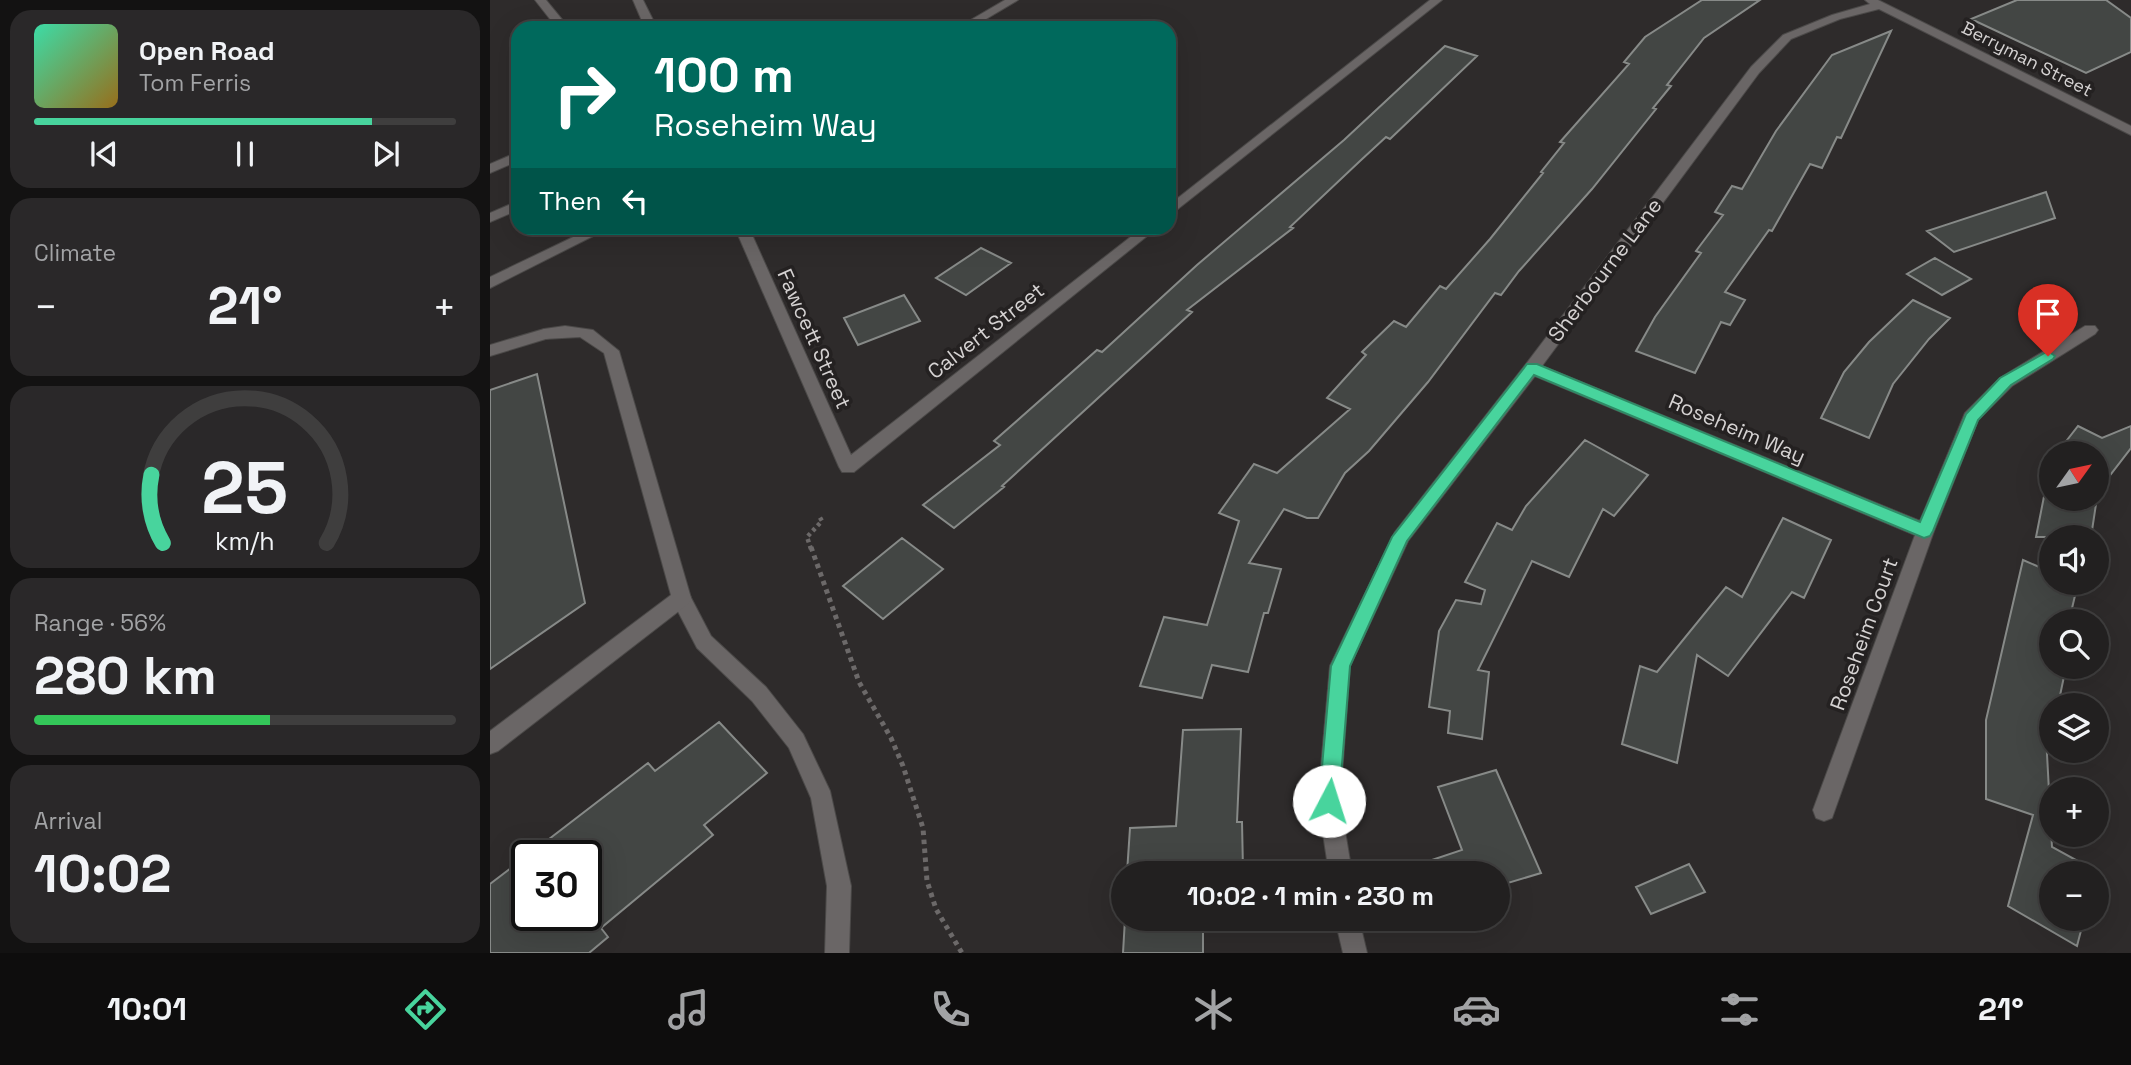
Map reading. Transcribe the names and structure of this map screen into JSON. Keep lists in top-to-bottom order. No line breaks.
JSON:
{"streets":{"street":["Berryman Street","Sherbourne Lane","Calvert Street","Fawcett Street","Roseheim Way","Roseheim Court"]},"crossings":[["Berryman Street","Sherbourne Lane"],["Sherbourne Lane","Roseheim Way"],["Calvert Street","Fawcett Street"],["Roseheim Way","Roseheim Court"]],"north":"top right","page":{"turn":["100 m","Roseheim Way"],"song":["Open Road","Tom Ferris"],"then":"Then","tile":["Climate",["Range · 56%","280 km"],["Arrival","10:02"]],"heat":["−","21°","+"],"map_buttons":["+","−"],"limit":"30","trip":"10:02 · 1 min · 230 m","tabs":["10:01","21°"],"gauge":["25","km/h"]}}
